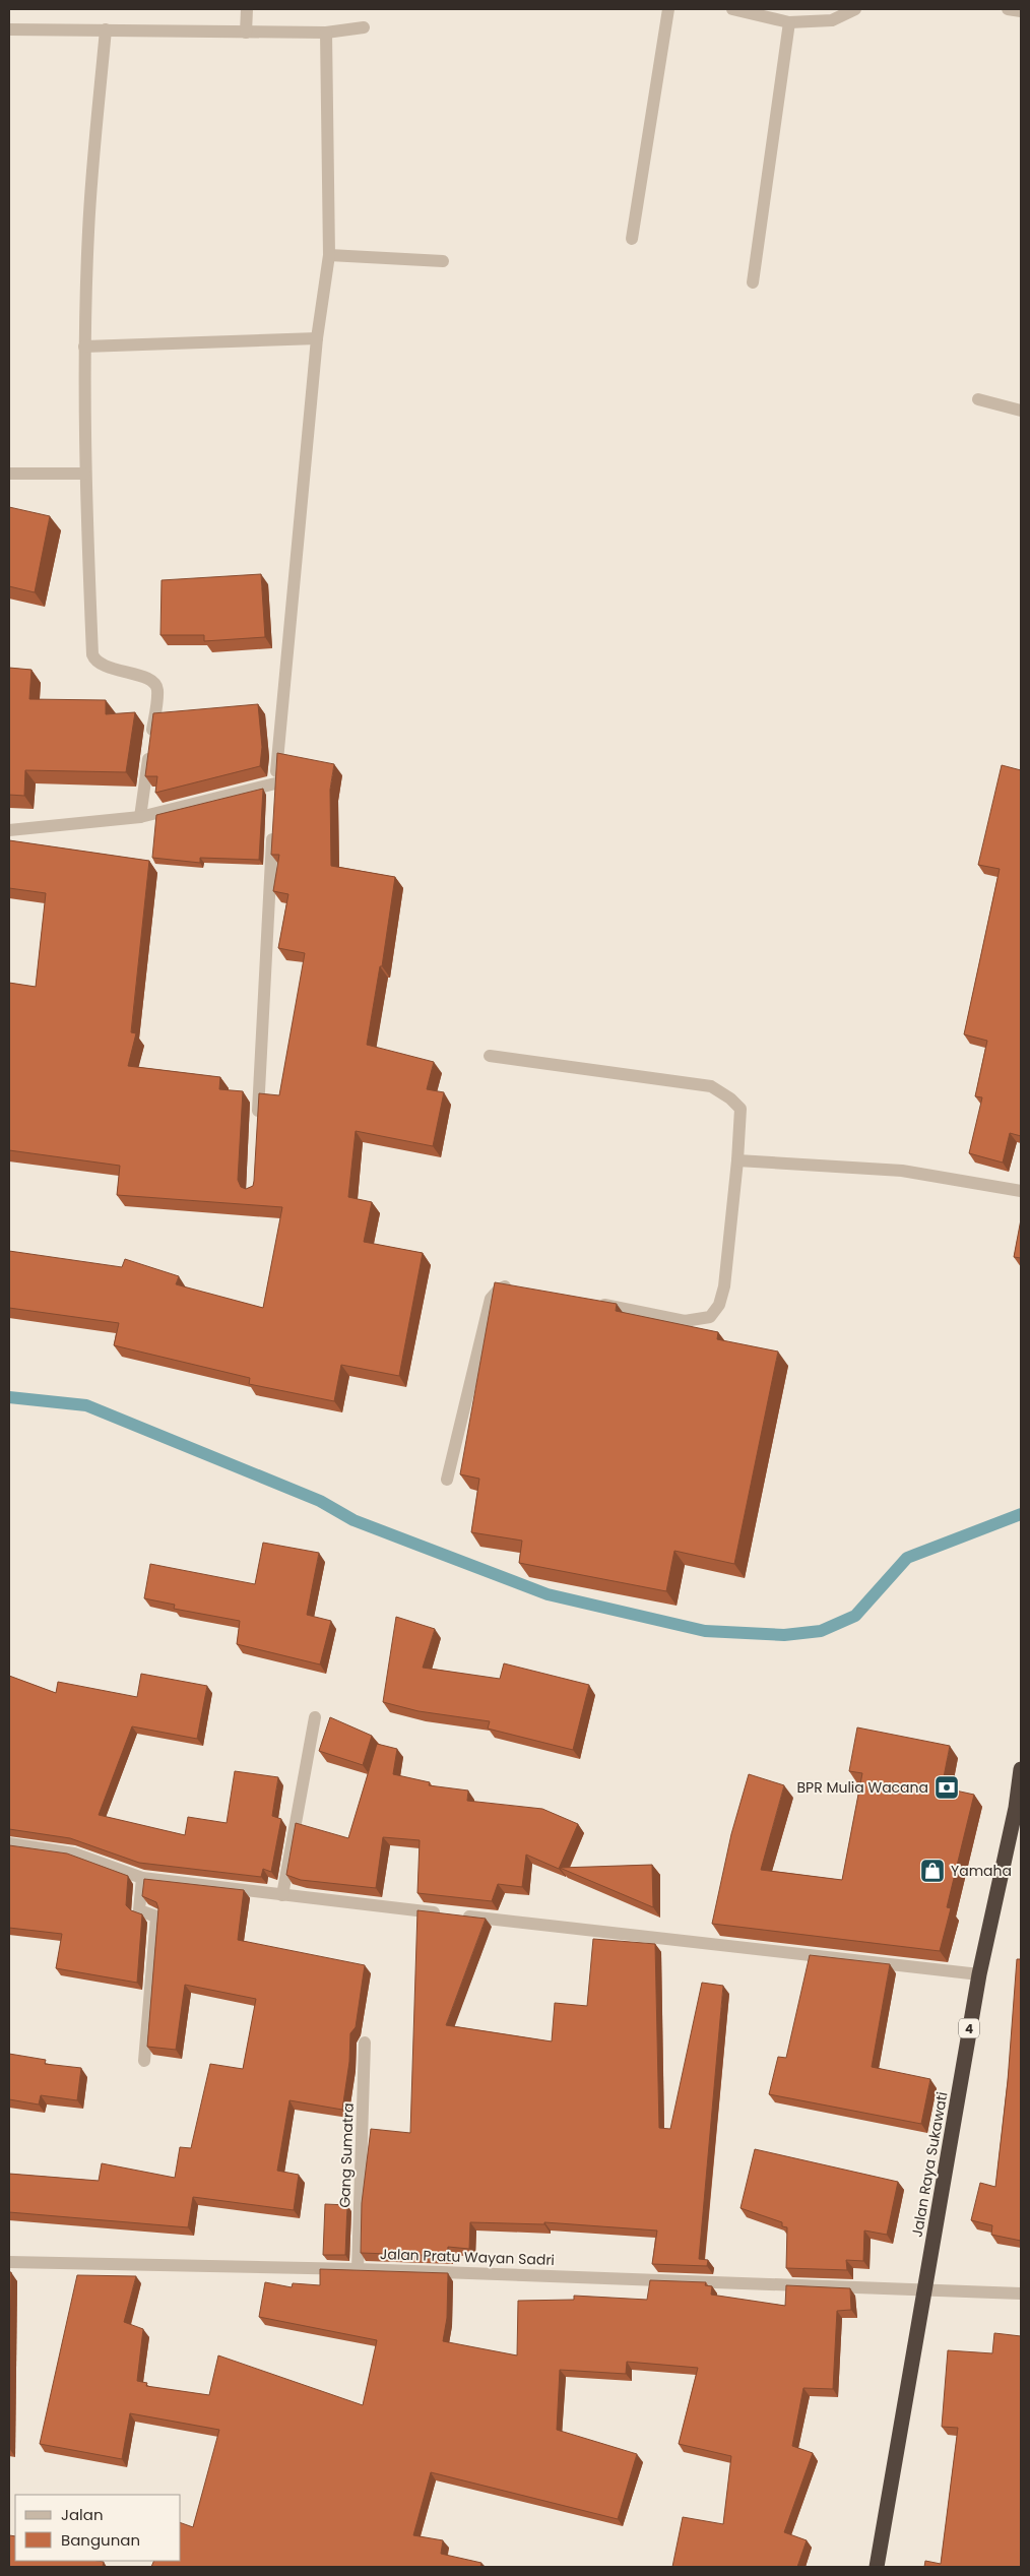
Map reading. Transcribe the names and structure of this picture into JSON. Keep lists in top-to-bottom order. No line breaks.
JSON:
{"streets":{"highway":["4","Jalan Raya Sukawati"],"street":["Gang Sumatra","Jalan Pratu Wayan Sadri"]},"crossings":[["Gang Sumatra","Jalan Pratu Wayan Sadri"],["Jalan Raya Sukawati","Jalan Pratu Wayan Sadri"]],"places":{"bank":["BPR Mulia Wacana"],"shop":["Yamaha"]},"legend":["Jalan","Bangunan"]}
